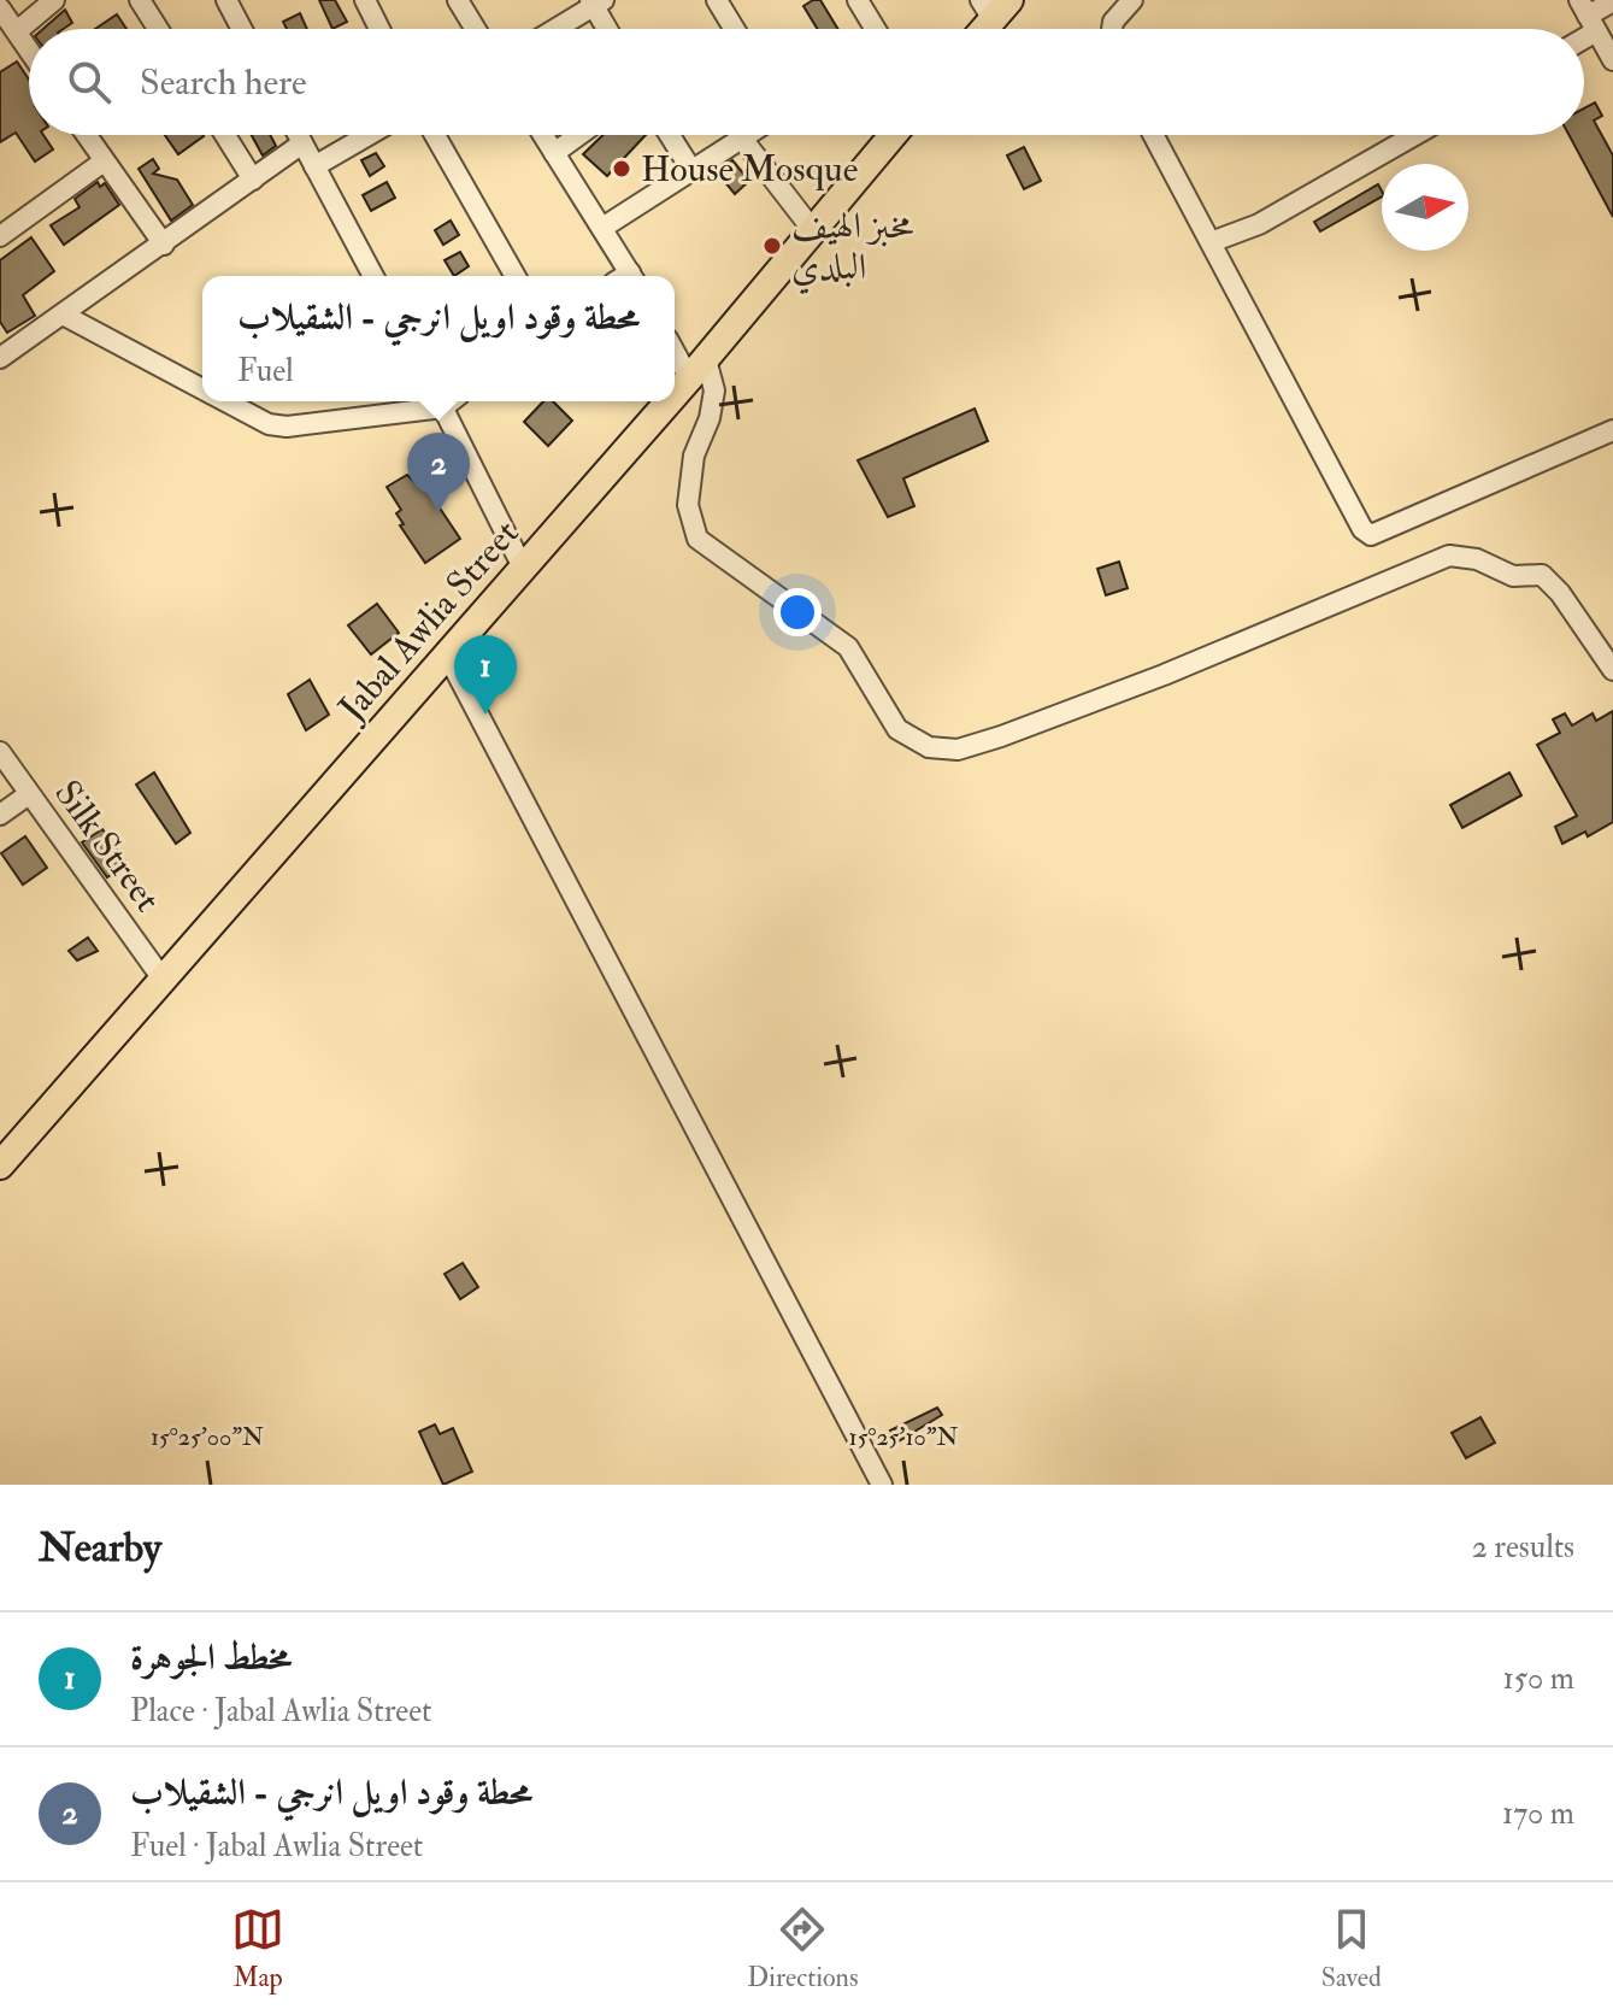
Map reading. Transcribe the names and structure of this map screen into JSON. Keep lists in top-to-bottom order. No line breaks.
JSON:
{"streets":{"highway":["Jabal Awlia Street"],"street":["Silk Street"]},"crossings":[["Jabal Awlia Street","Silk Street"]],"places":["House Mosque","مخبز الهيف البلدي"],"north":"right","page":{"search":"Search here","popup":["محطة وقود اويل انرجي - الشقيلاب","Fuel"],"pins":["2","1"],"heading":["Nearby","2 results"],"list":[{"mark":"1","name":"مخطط الجوهرة","note":"Place · Jabal Awlia Street","value":"150 m"},{"mark":"2","name":"محطة وقود اويل انرجي - الشقيلاب","note":"Fuel · Jabal Awlia Street","value":"170 m"}],"nav":["Map","Directions","Saved"]},"coordinates":["15°25'00\"N","15°25'10\"N"]}
